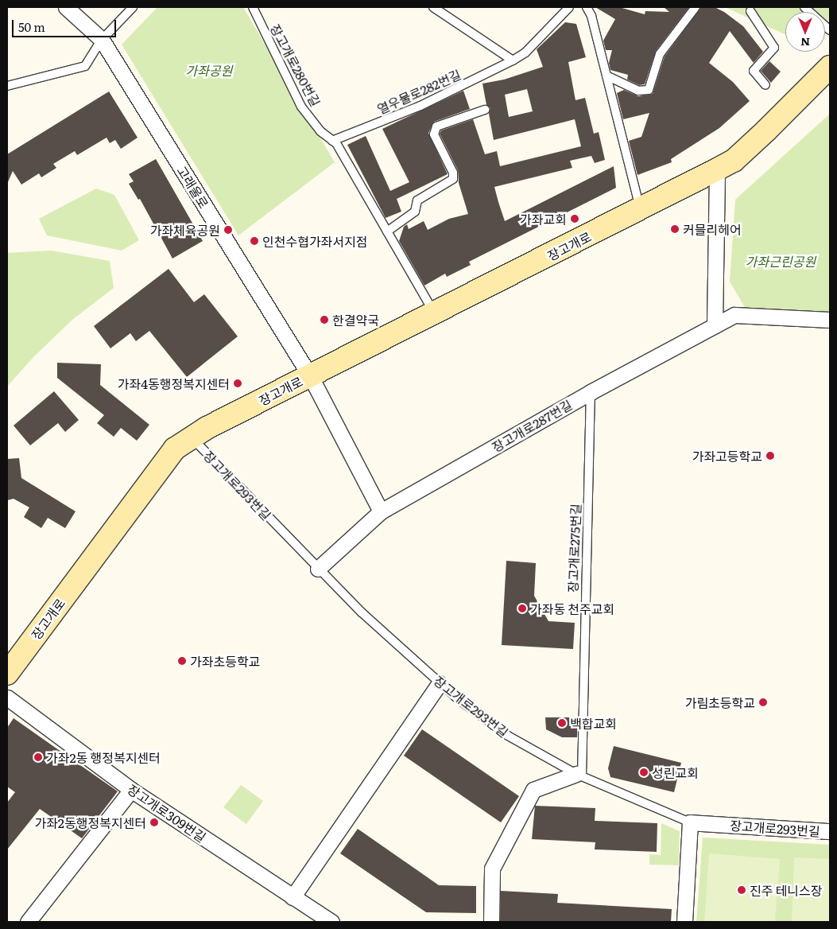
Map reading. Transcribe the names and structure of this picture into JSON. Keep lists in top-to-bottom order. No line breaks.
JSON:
{"streets":{"main road":["장고개로"],"street":["고래울로","장고개로287번길","장고개로293번길","장고개로309번길"],"lane":["장고개로280번길","열우물로282번길","장고개로275번길"]},"crossings":[["장고개로280번길","열우물로282번길"],["장고개로280번길","장고개로"],["고래울로","장고개로"],["장고개로","장고개로293번길"],["장고개로287번길","장고개로293번길"],["장고개로287번길","장고개로275번길"],["장고개로293번길","장고개로275번길"]],"parks":["가좌공원","가좌근린공원"],"places":["가좌교회","커믈리헤어","가좌체육공원","인천수협가좌서지점","한결약국","가좌4동행정복지센터","가좌고등학교","가좌동 천주교회","가좌초등학교","가림초등학교","백합교회","가좌2동 행정복지센터","성린교회","가좌2동행정복지센터","진주 테니스장"],"scale_bar":"50 m","north":"bottom"}
